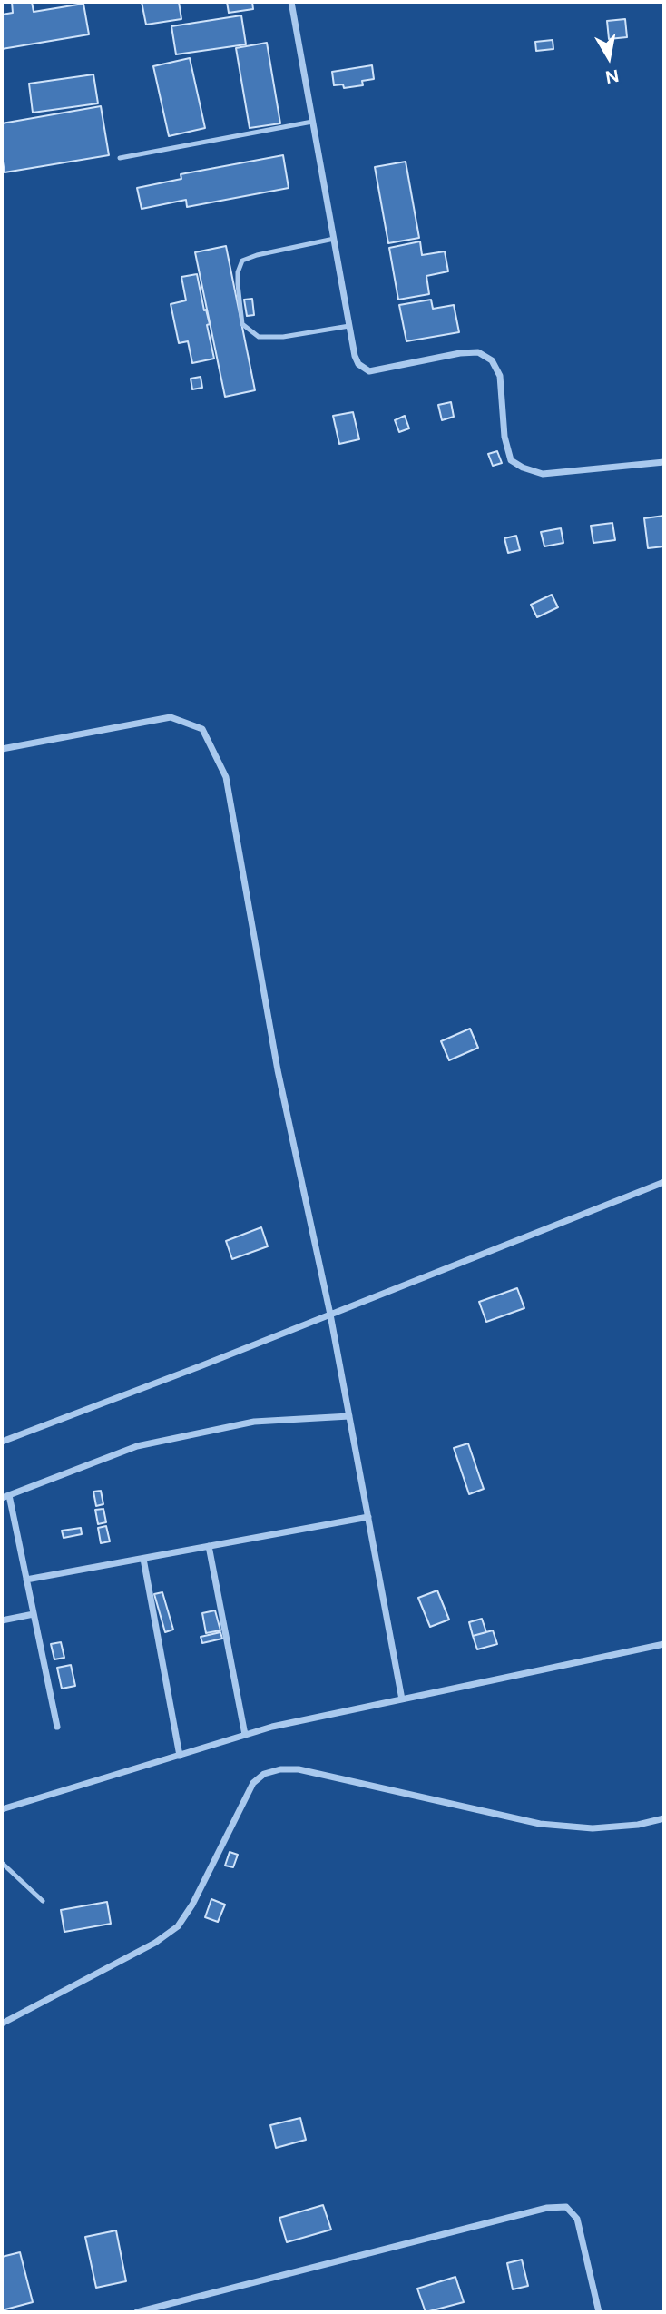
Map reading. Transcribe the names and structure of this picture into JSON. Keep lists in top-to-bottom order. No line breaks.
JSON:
{"north":"bottom"}
